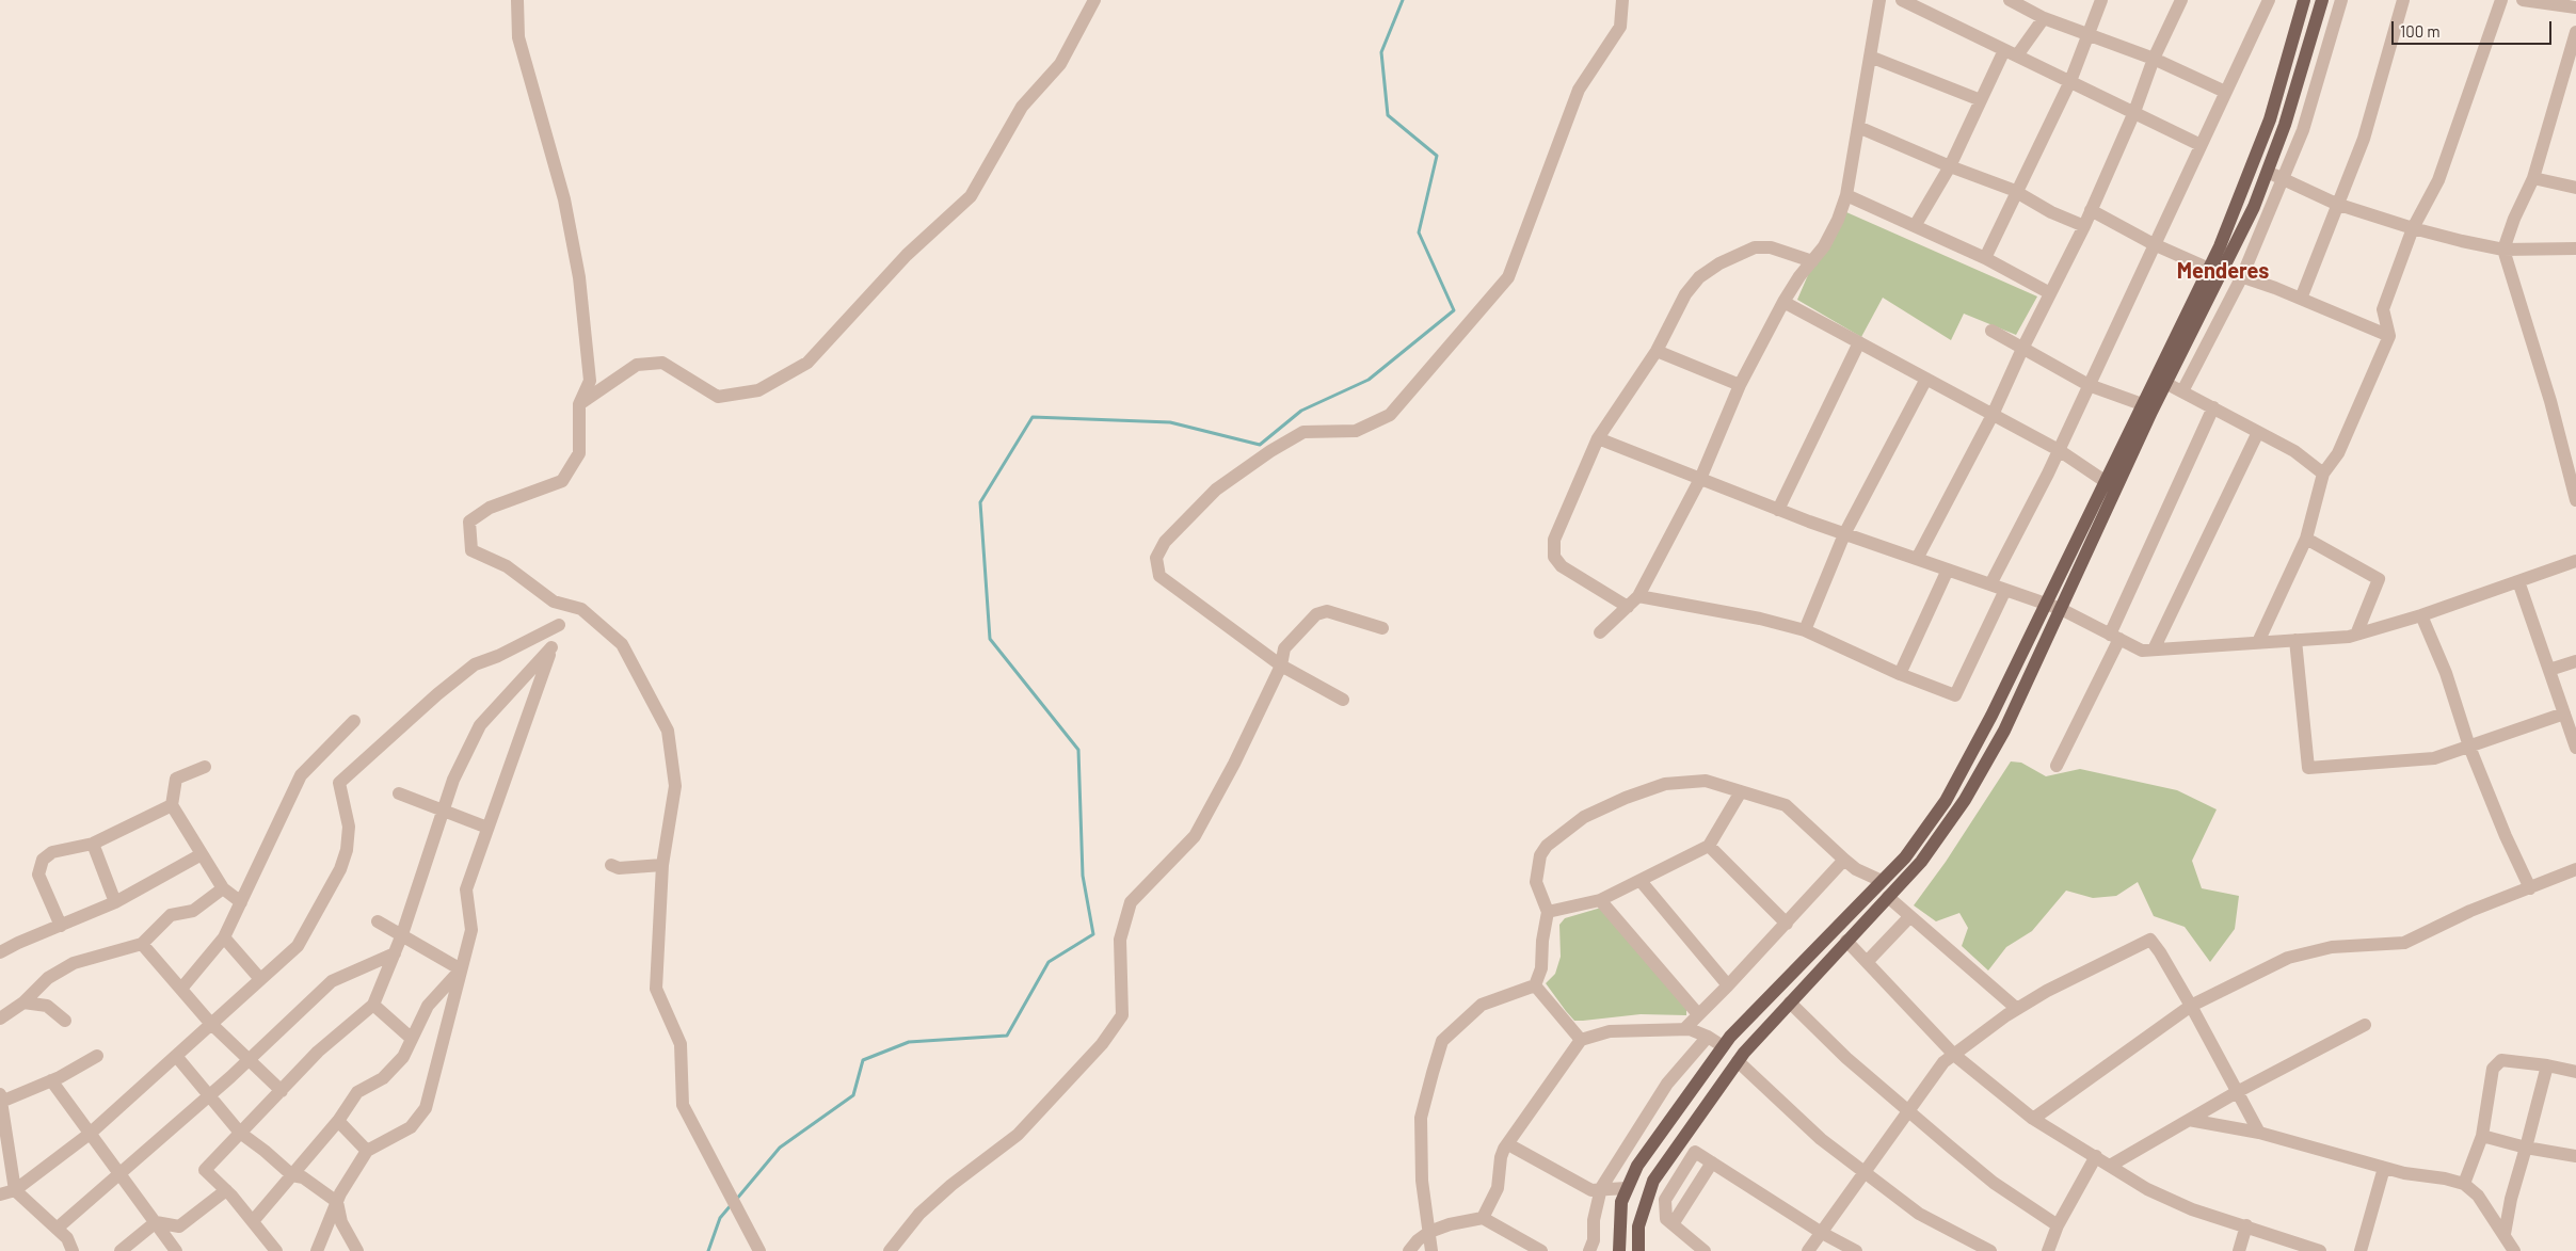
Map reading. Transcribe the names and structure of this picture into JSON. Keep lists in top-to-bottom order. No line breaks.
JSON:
{"districts":["Menderes"],"scale_bar":"100 m"}
